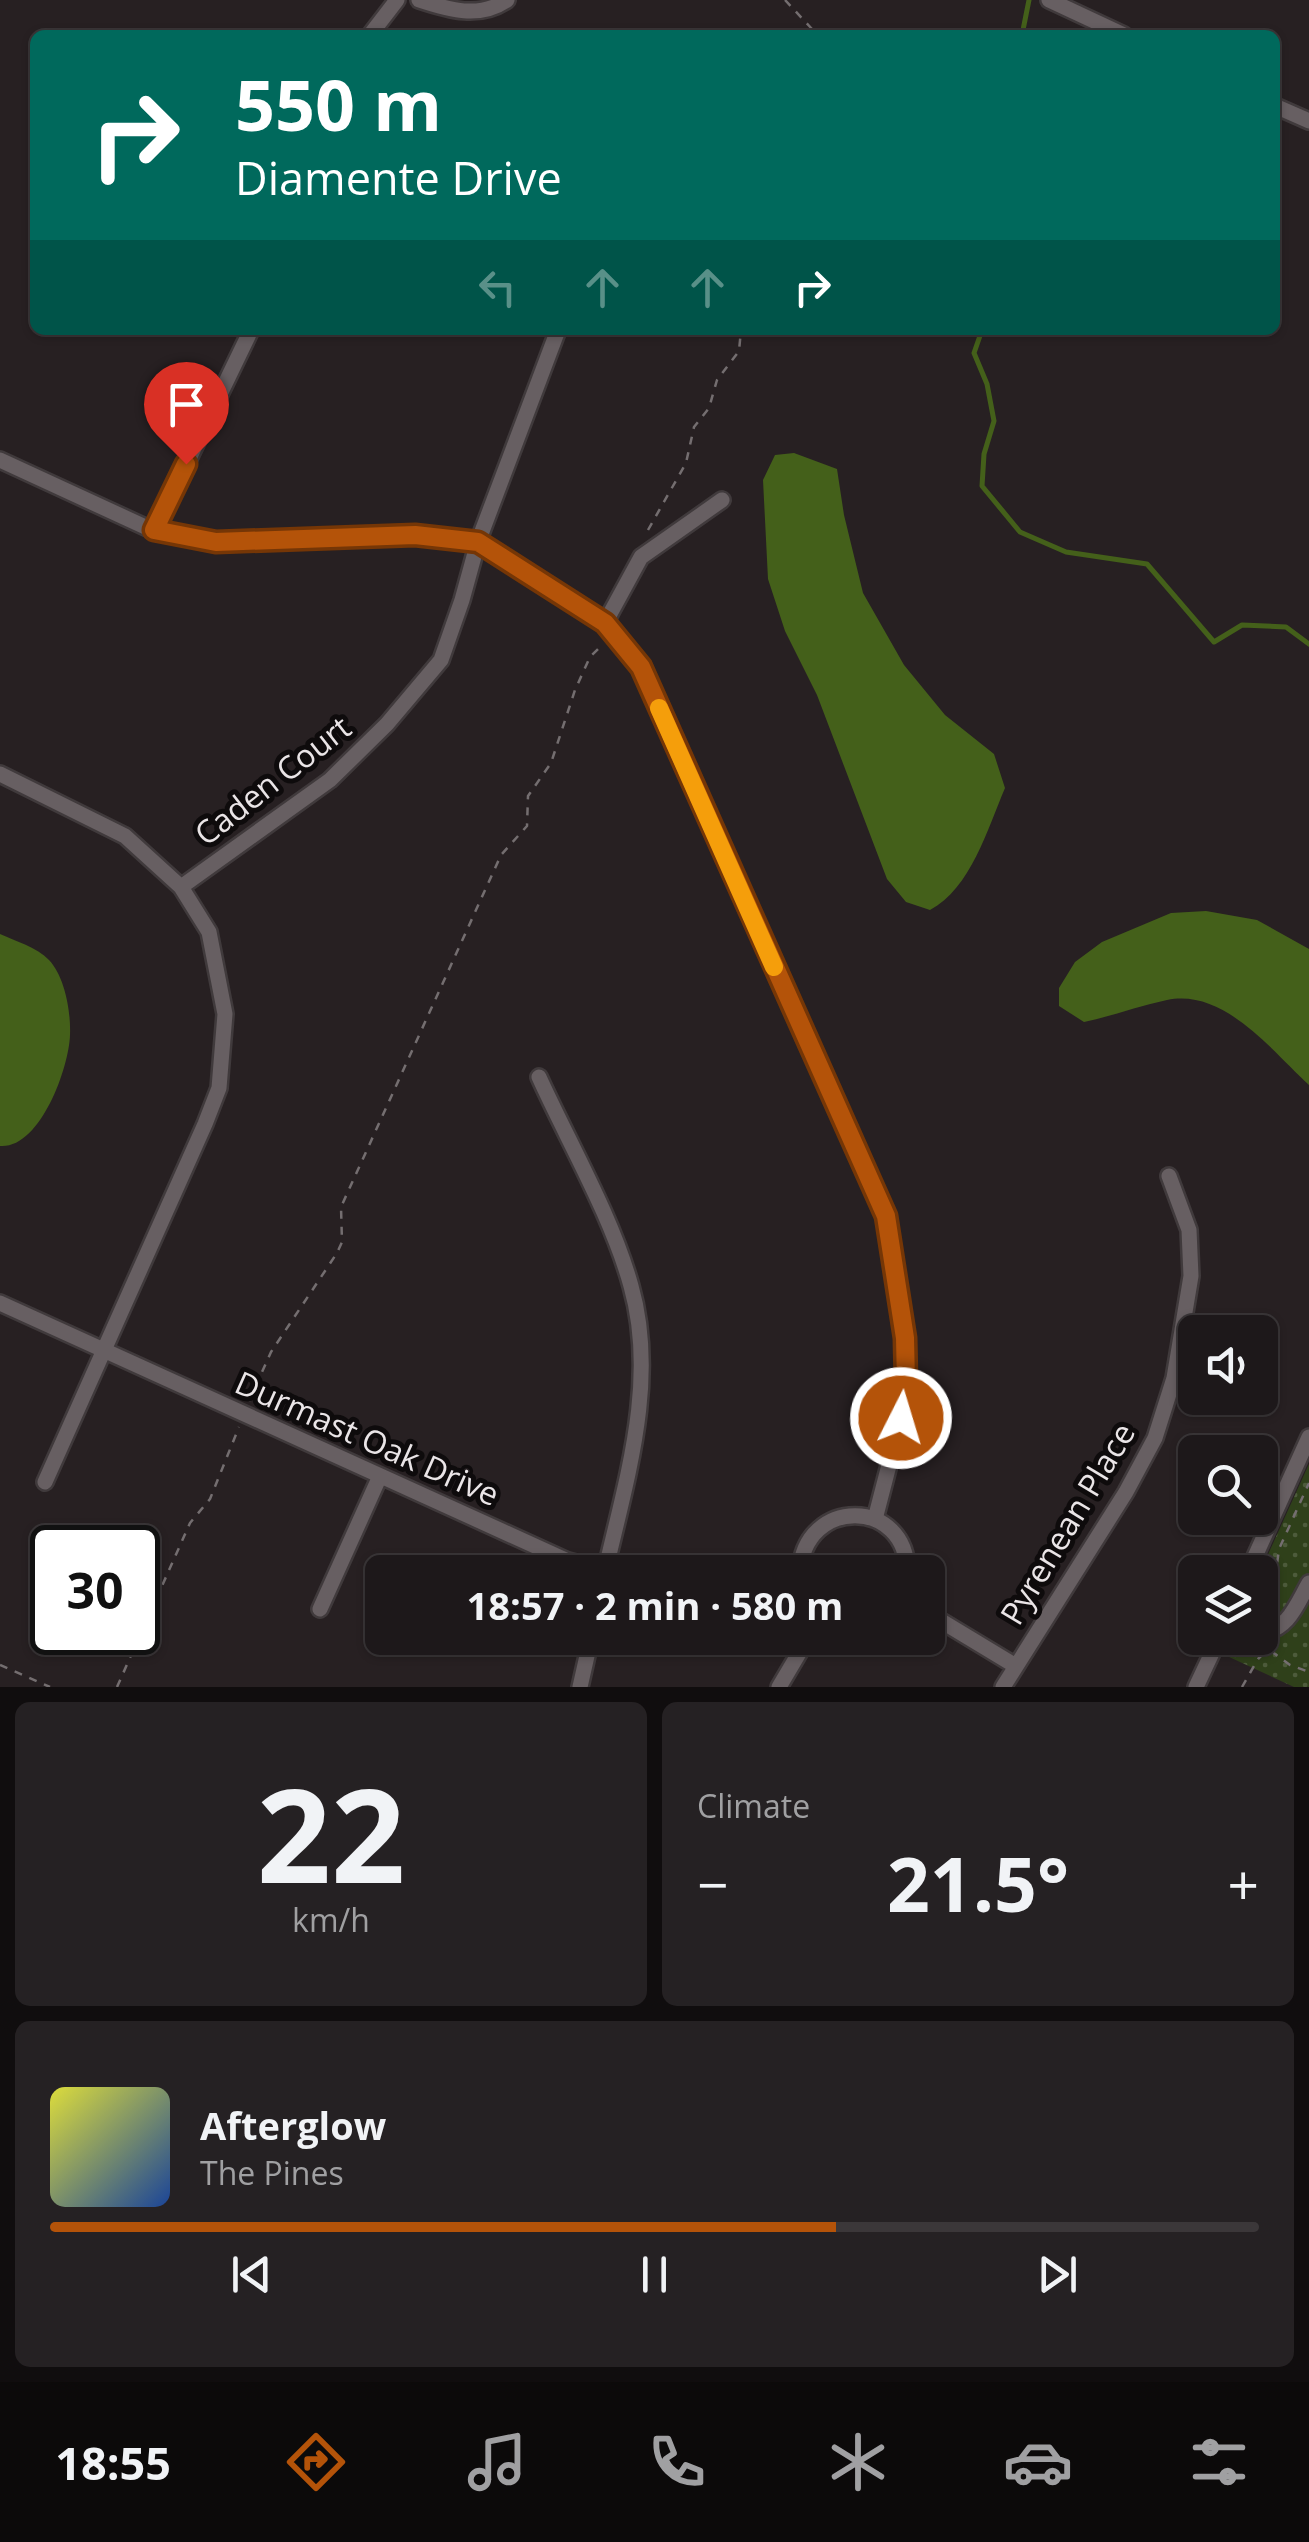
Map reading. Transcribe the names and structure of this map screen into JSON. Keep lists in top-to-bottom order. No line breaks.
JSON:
{"streets":{"street":["Caden Court","Durmast Oak Drive","Pyrenean Place"]},"page":{"turn":["550 m","Diamente Drive"],"limit":"30","trip":"18:57 · 2 min · 580 m","tile":[["22","km/h"],"Climate"],"heat":["−","21.5°","+"],"song":["Afterglow","The Pines"],"tabs":"18:55"}}
